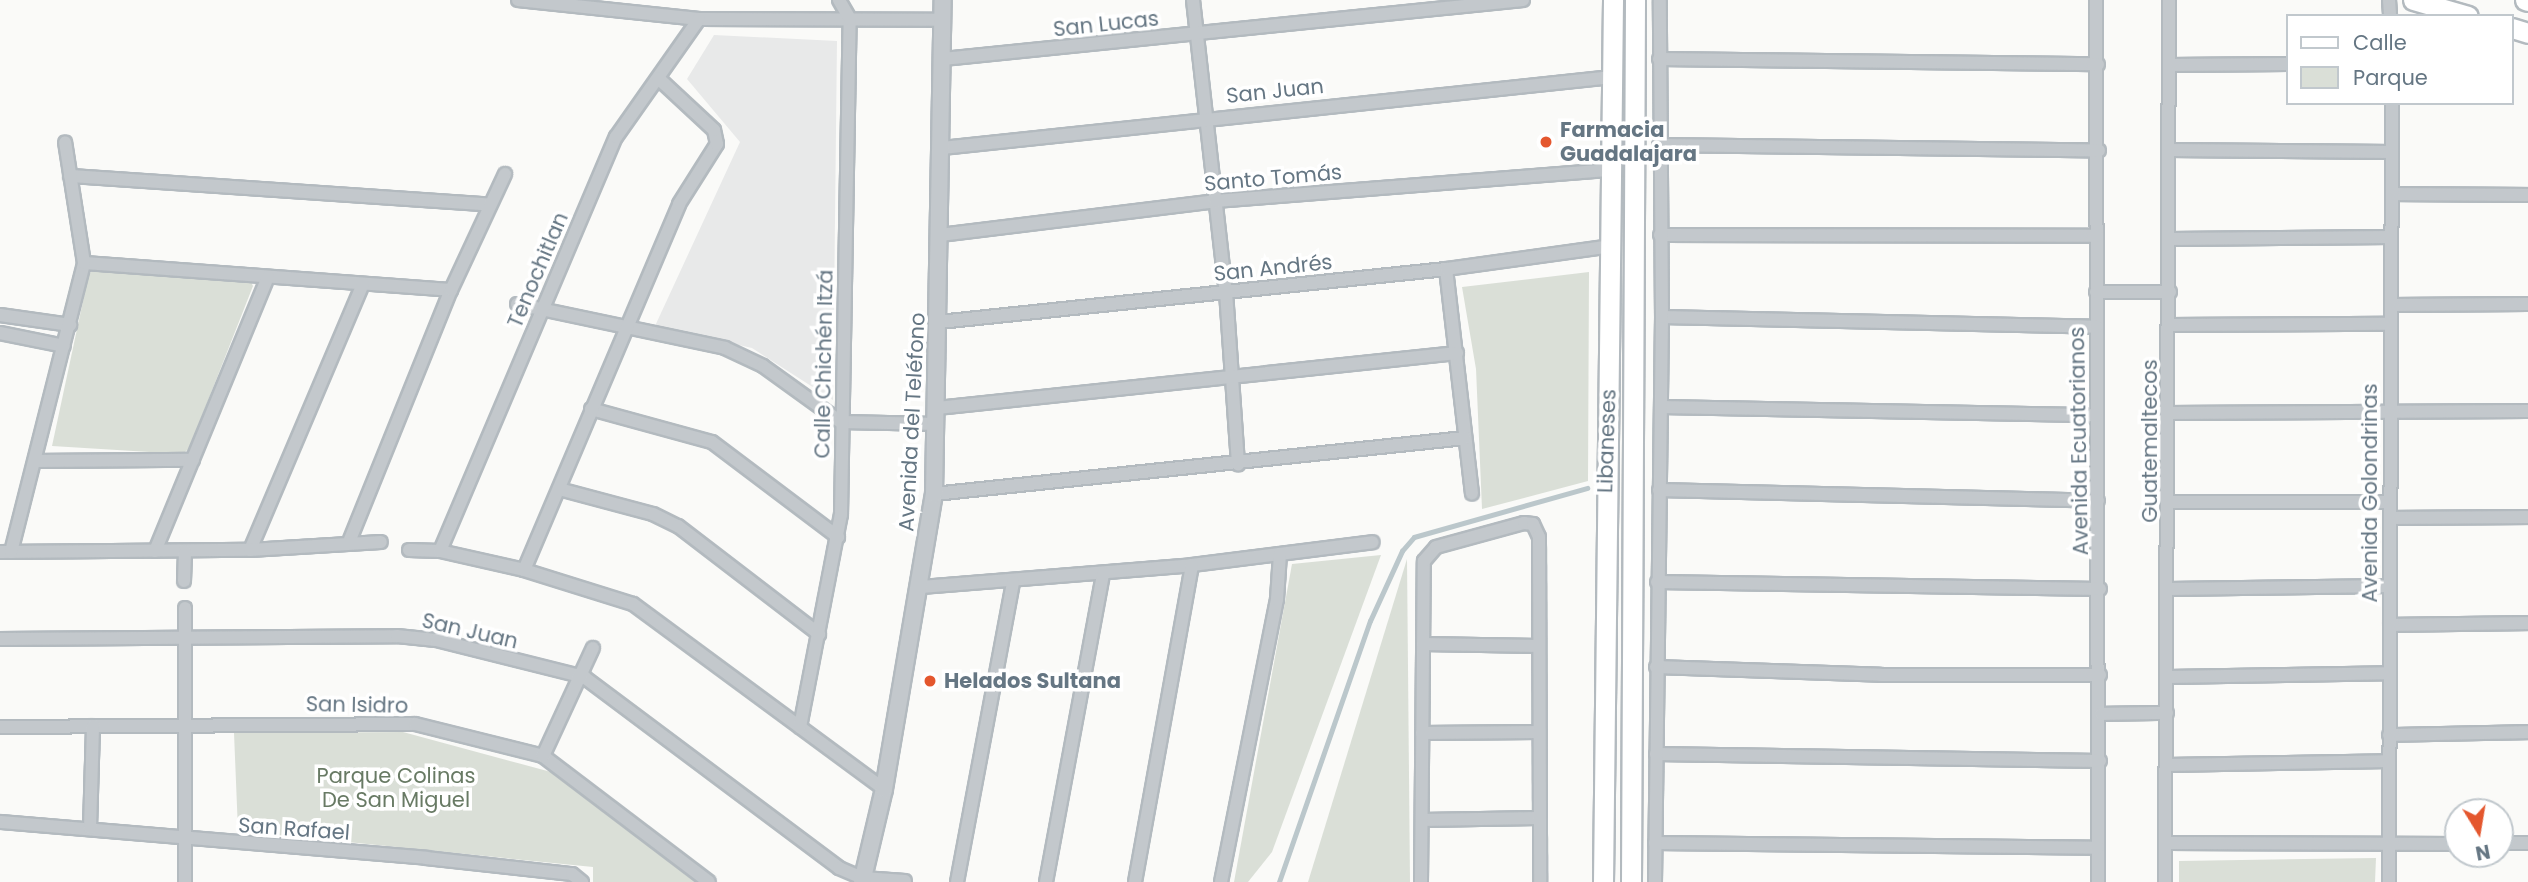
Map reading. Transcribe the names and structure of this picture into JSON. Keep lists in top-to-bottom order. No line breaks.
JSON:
{"streets":{"main road":["Libaneses"],"street":["San Lucas","San Juan","Santo Tomás","San Andrés","Tenochitlan","Calle Chichén Itzá","Avenida del Teléfono","Avenida Ecuatorianos","Guatemaltecos","Avenida Golondrinas","San Isidro","San Rafael"]},"crossings":[["San Lucas","Avenida del Teléfono"],["San Juan","Avenida del Teléfono"],["San Juan","Libaneses"],["Santo Tomás","Avenida del Teléfono"],["Santo Tomás","Libaneses"],["San Andrés","Avenida del Teléfono"],["San Andrés","Libaneses"]],"parks":["Parque Colinas De San Miguel"],"places":["Farmacia Guadalajara","Helados Sultana"],"legend":["Calle","Parque"],"north":"bottom"}
